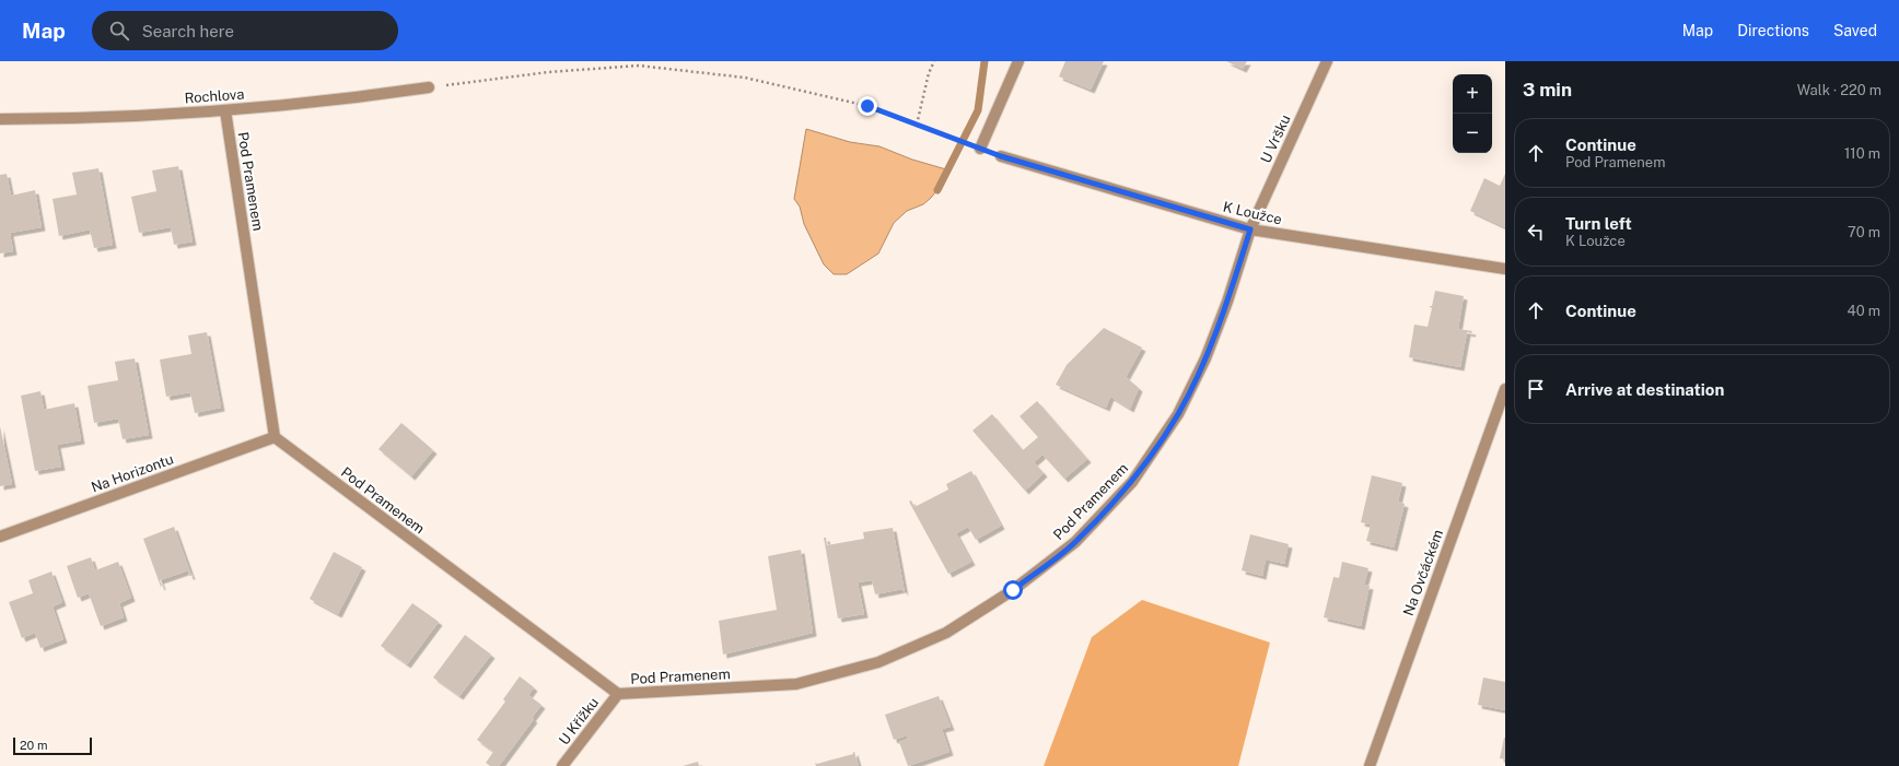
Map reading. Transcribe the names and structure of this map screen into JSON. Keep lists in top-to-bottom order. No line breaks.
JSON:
{"streets":{"street":["Rochlova","U Vršku","Pod Pramenem","K Loužce","Na Horizontu","Na Ovčáckém","U Křížku"]},"crossings":[["Rochlova","Pod Pramenem"],["U Vršku","Pod Pramenem"],["U Vršku","K Loužce"],["Pod Pramenem","K Loužce"],["Pod Pramenem","Na Horizontu"],["Pod Pramenem","U Křížku"]],"scale_bar":"20 m","page":{"header":"Map","search":"Search here","nav":["Map","Directions","Saved"],"heading":["3 min","Walk · 220 m"],"map_buttons":["+","−"],"list":[["Continue","Pod Pramenem","110 m"],["Turn left","K Loužce","70 m"],["Continue","40 m"],"Arrive at destination"],"scale":"20 m"}}
